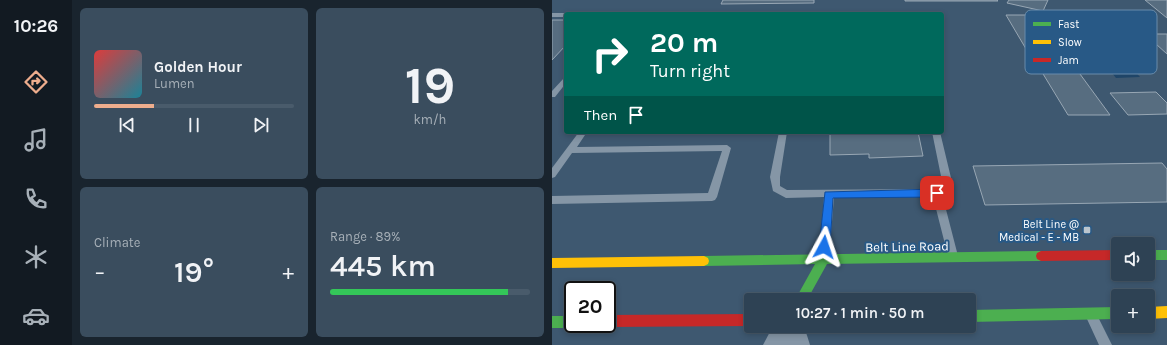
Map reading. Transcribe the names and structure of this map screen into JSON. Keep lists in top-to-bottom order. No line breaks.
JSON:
{"streets":{"main road":["Belt Line Road"]},"places":{"transit":["Belt Line @ Medical - E - MB"]},"legend":["Fast","Slow","Jam"],"page":{"tabs":"10:26","tile":[["19","km/h"],"Climate",["Range · 89%","445 km"]],"turn":["20 m","Turn right"],"song":["Golden Hour","Lumen"],"then":"Then","map_buttons":"+","heat":["−","19°","+"],"limit":"20","trip":"10:27 · 1 min · 50 m"}}
